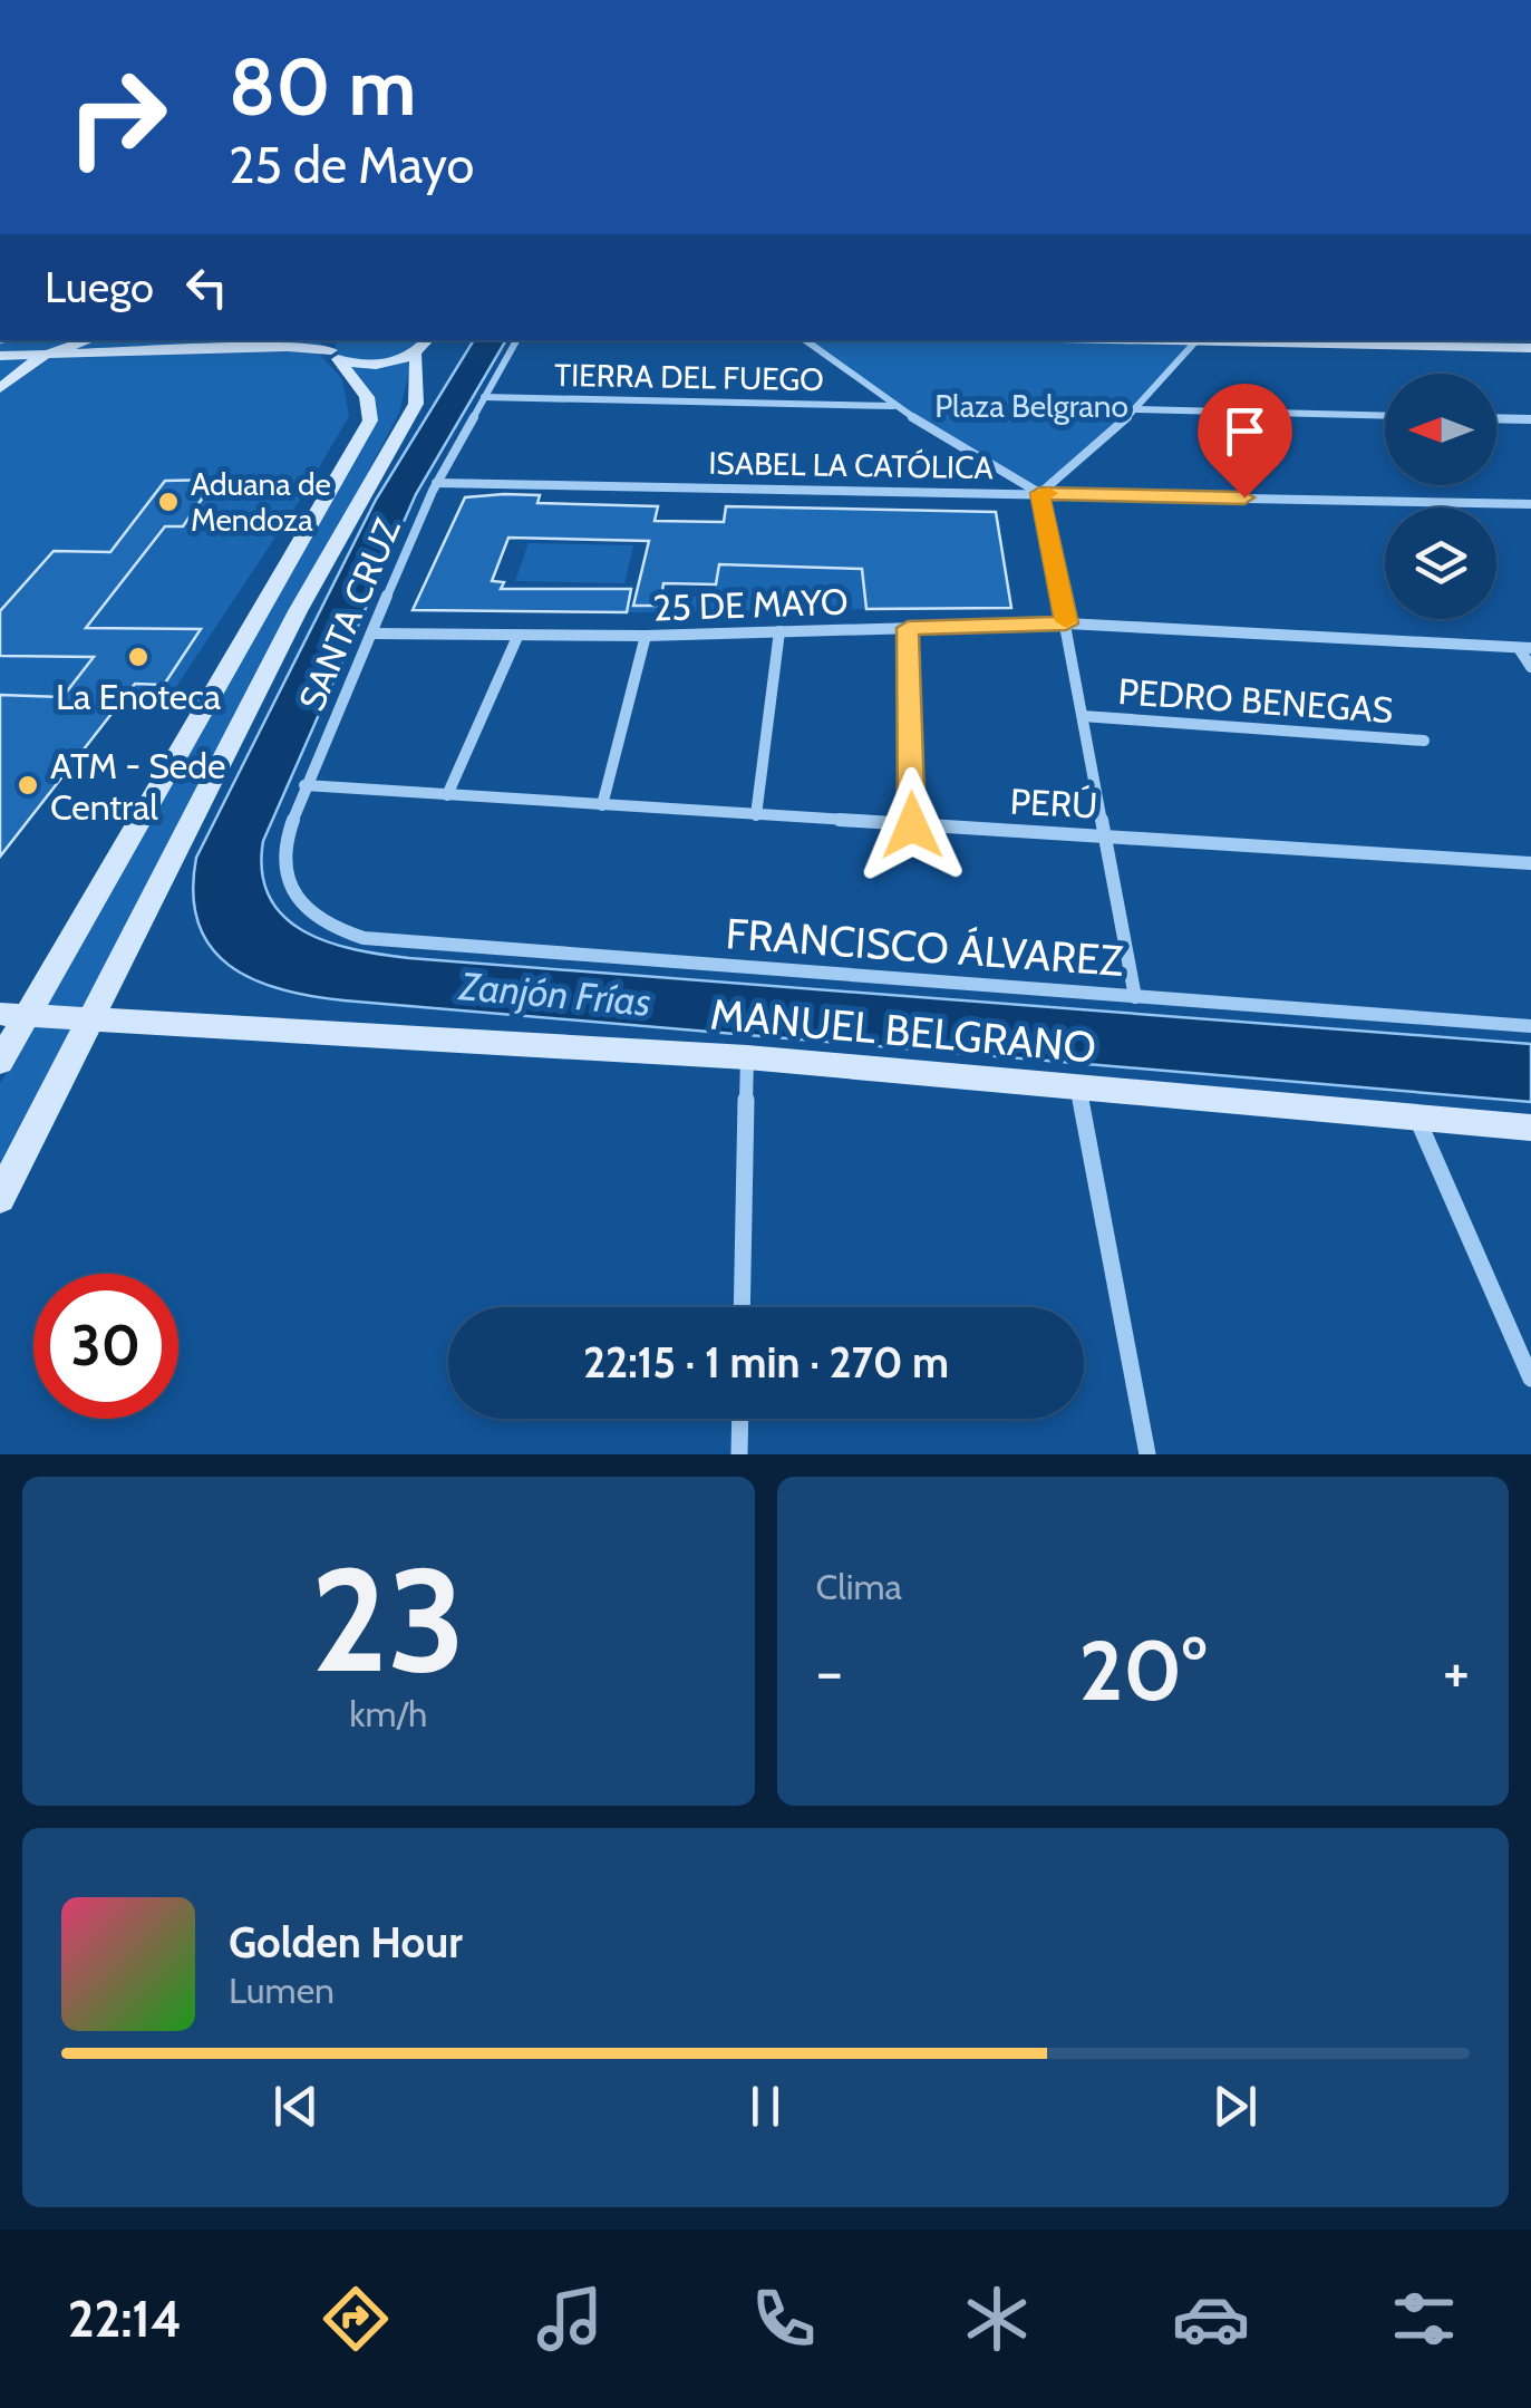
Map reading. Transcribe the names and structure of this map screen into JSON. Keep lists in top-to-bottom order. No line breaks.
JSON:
{"streets":{"main road":["MANUEL BELGRANO"],"street":["TIERRA DEL FUEGO","ISABEL LA CATÓLICA","25 DE MAYO","SANTA CRUZ","PEDRO BENEGAS","PERÚ","FRANCISCO ÁLVAREZ"]},"crossings":[["TIERRA DEL FUEGO","SANTA CRUZ"],["ISABEL LA CATÓLICA","SANTA CRUZ"],["25 DE MAYO","SANTA CRUZ"],["SANTA CRUZ","PERÚ"],["SANTA CRUZ","FRANCISCO ÁLVAREZ"]],"water":["Zanjón Frías"],"parks":["Plaza Belgrano"],"places":["Aduana de Mendoza","La Enoteca","ATM - Sede Central"],"north":"left","page":{"turn":["80 m","25 de Mayo"],"then":"Luego","limit":"30","trip":"22:15 · 1 min · 270 m","tile":[["23","km/h"],"Clima"],"heat":["−","20°","+"],"song":["Golden Hour","Lumen"],"tabs":"22:14"}}
